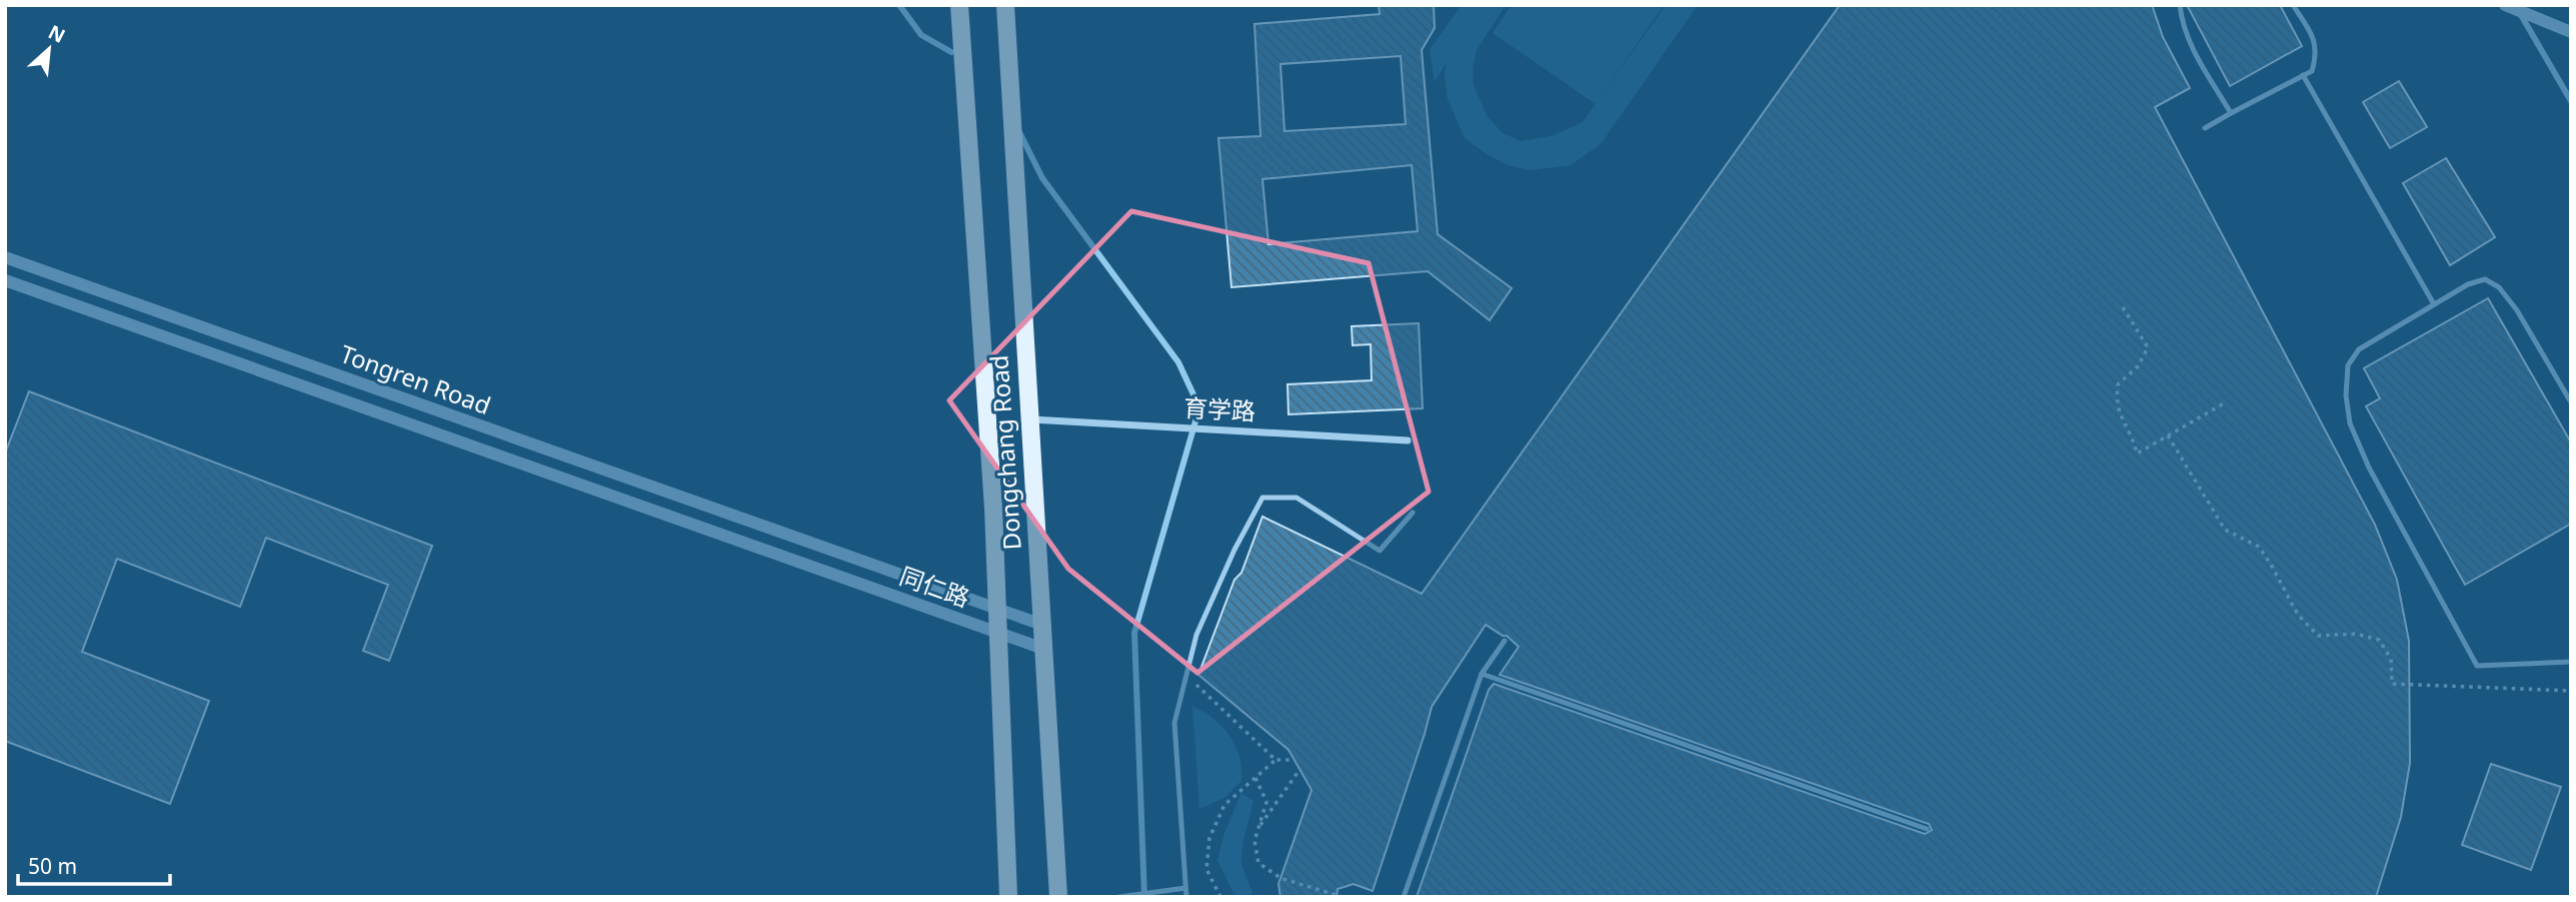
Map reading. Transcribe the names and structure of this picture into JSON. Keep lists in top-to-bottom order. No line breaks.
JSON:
{"streets":{"main road":["Dongchang Road"],"street":["Tongren Road","育学路","同仁路"]},"crossings":[["Tongren Road","同仁路"],["育学路","Dongchang Road"],["Dongchang Road","同仁路"]],"scale_bar":"50 m","north":"top right"}
